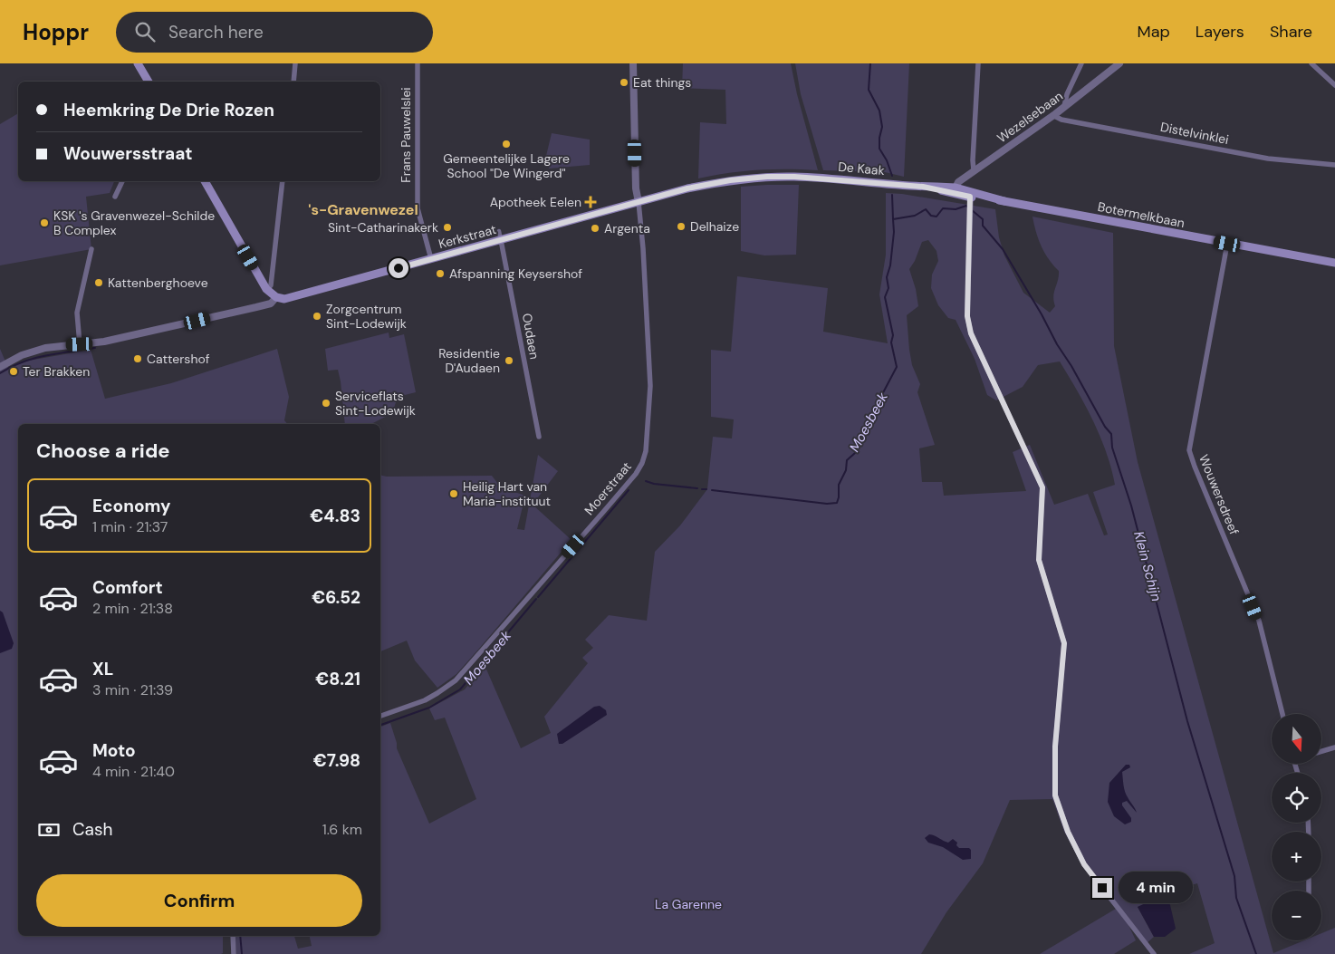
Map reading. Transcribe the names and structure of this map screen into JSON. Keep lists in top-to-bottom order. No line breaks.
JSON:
{"streets":{"main road":["De Kaak","Botermelkbaan","Kerkstraat"],"street":["Wezelsebaan","Distelvinklei","Frans Pauwelslei","Oudaen","Moerstraat","Wouwersdreef"]},"crossings":[["Wezelsebaan","Distelvinklei"],["Wezelsebaan","Botermelkbaan"],["Frans Pauwelslei","Kerkstraat"],["De Kaak","Botermelkbaan"],["De Kaak","Kerkstraat"],["De Kaak","Moerstraat"],["Botermelkbaan","Wouwersdreef"],["Kerkstraat","Oudaen"],["Kerkstraat","Moerstraat"]],"districts":["'s-Gravenwezel"],"water":["Moesbeek","Klein Schijn"],"parks":["La Garenne"],"places":{"other":["Eat things","Gemeentelijke Lagere School \"De Wingerd\"","KSK 's Gravenwezel-Schilde B Complex","Delhaize","Sint-Catharinakerk","Argenta","Afspanning Keysershof","Kattenberghoeve","Zorgcentrum Sint-Lodewijk","Cattershof","Residentie D'Audaen","Ter Brakken","Serviceflats Sint-Lodewijk","Heilig Hart van Maria-instituut"],"health":["Apotheek Eelen"]},"north":"bottom","page":{"header":"Hoppr","search":"Search here","nav":["Map","Layers","Share"],"banner":["Heemkring De Drie Rozen","Wouwersstraat"],"heading":"Choose a ride","list":[{"name":"Economy","note":"1 min · 21:37","value":"€4.83"},{"name":"Comfort","note":"2 min · 21:38","value":"€6.52"},{"name":"XL","note":"3 min · 21:39","value":"€8.21"},{"name":"Moto","note":"4 min · 21:40","value":"€7.98"}],"map_buttons":["+","−"],"pay":["Cash","1.6 km"],"buttons":"Confirm","bubble":"4 min"}}
